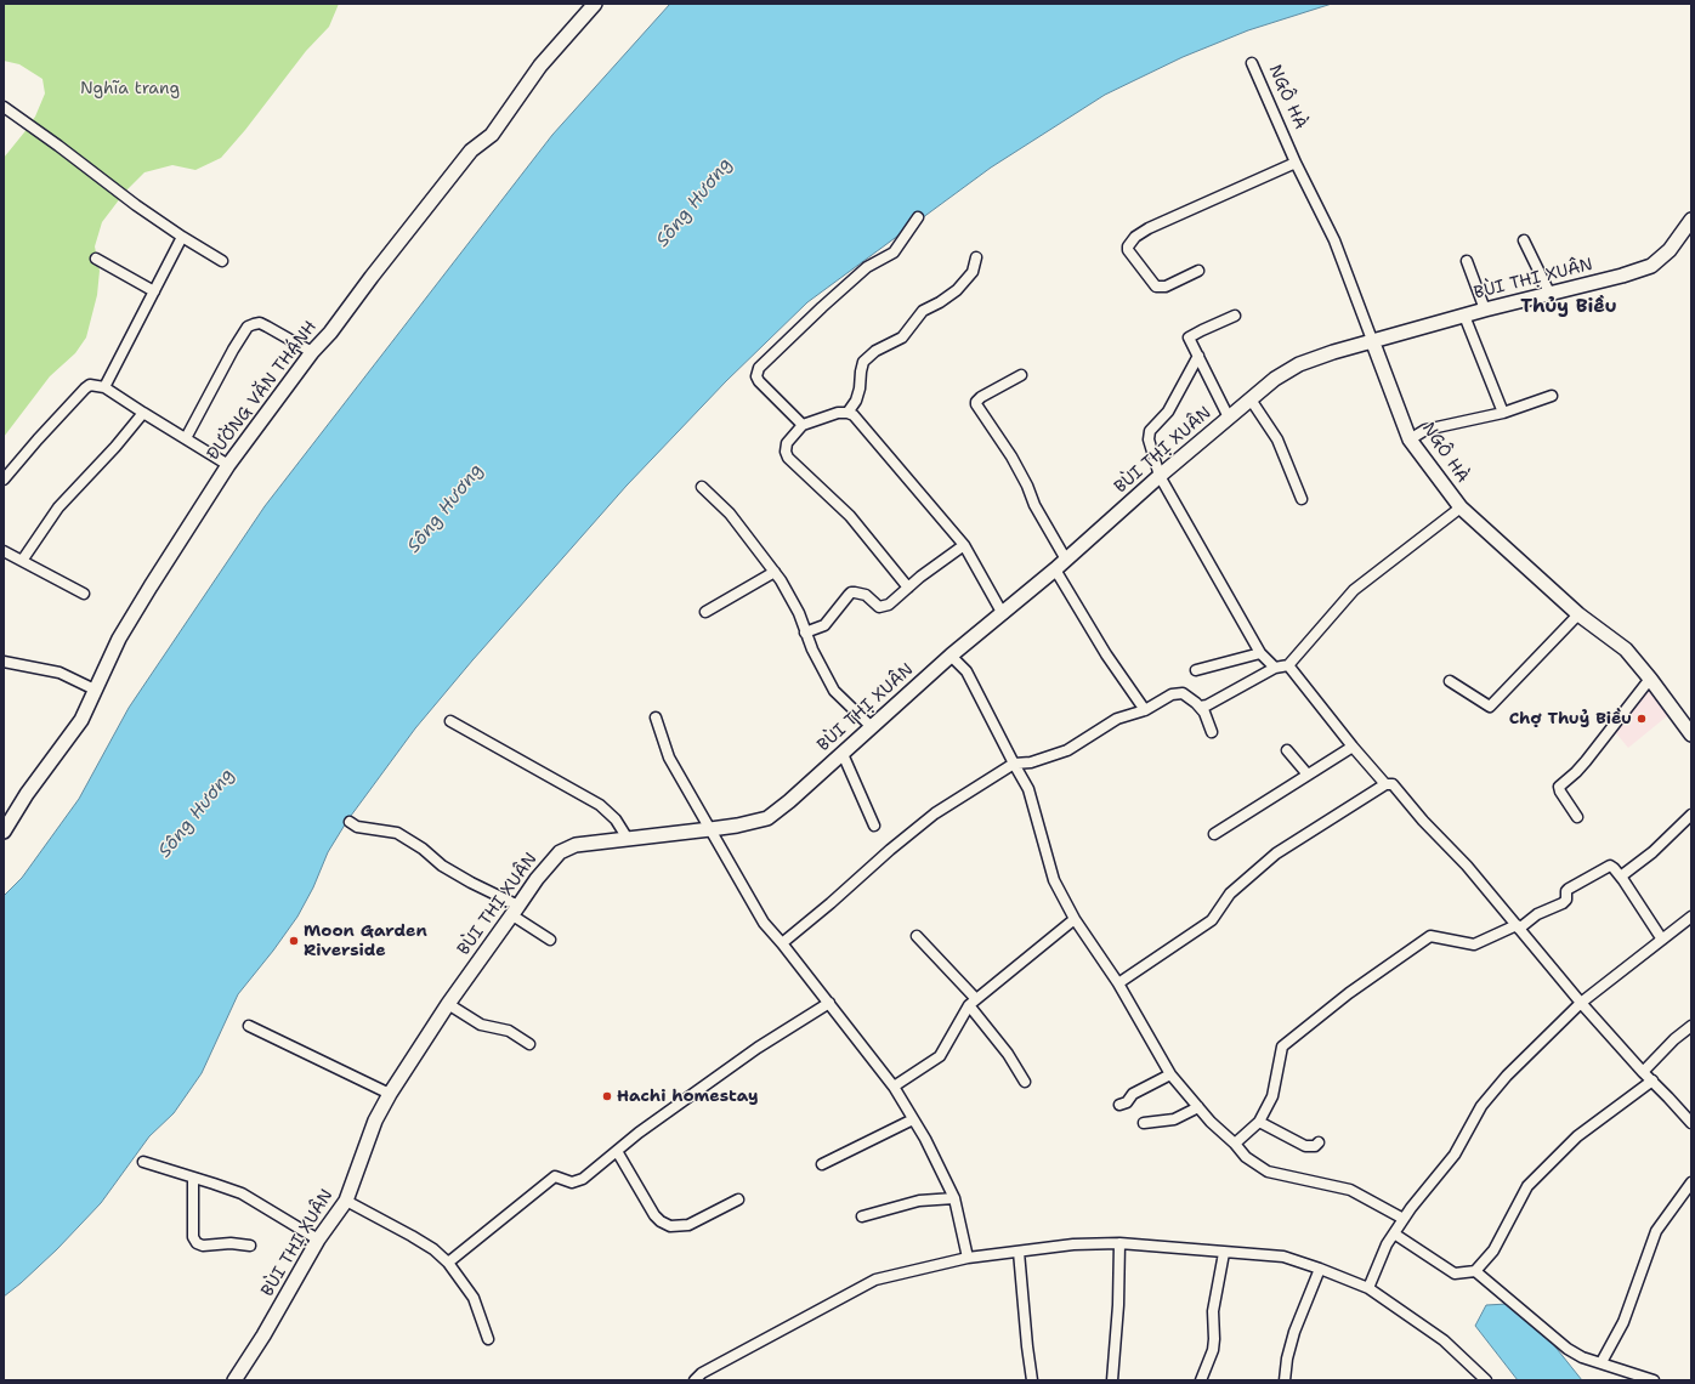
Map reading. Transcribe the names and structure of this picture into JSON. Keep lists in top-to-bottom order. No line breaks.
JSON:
{"streets":{"street":["NGÔ HÀ","BÙI THỊ XUÂN","ĐƯỜNG VĂN THÁNH"]},"crossings":[["NGÔ HÀ","BÙI THỊ XUÂN"]],"districts":["Thủy Biều"],"water":["Sông Hương"],"parks":["Nghĩa trang"],"places":["Chợ Thuỷ Biều","Moon Garden Riverside","Hachi homestay"]}
